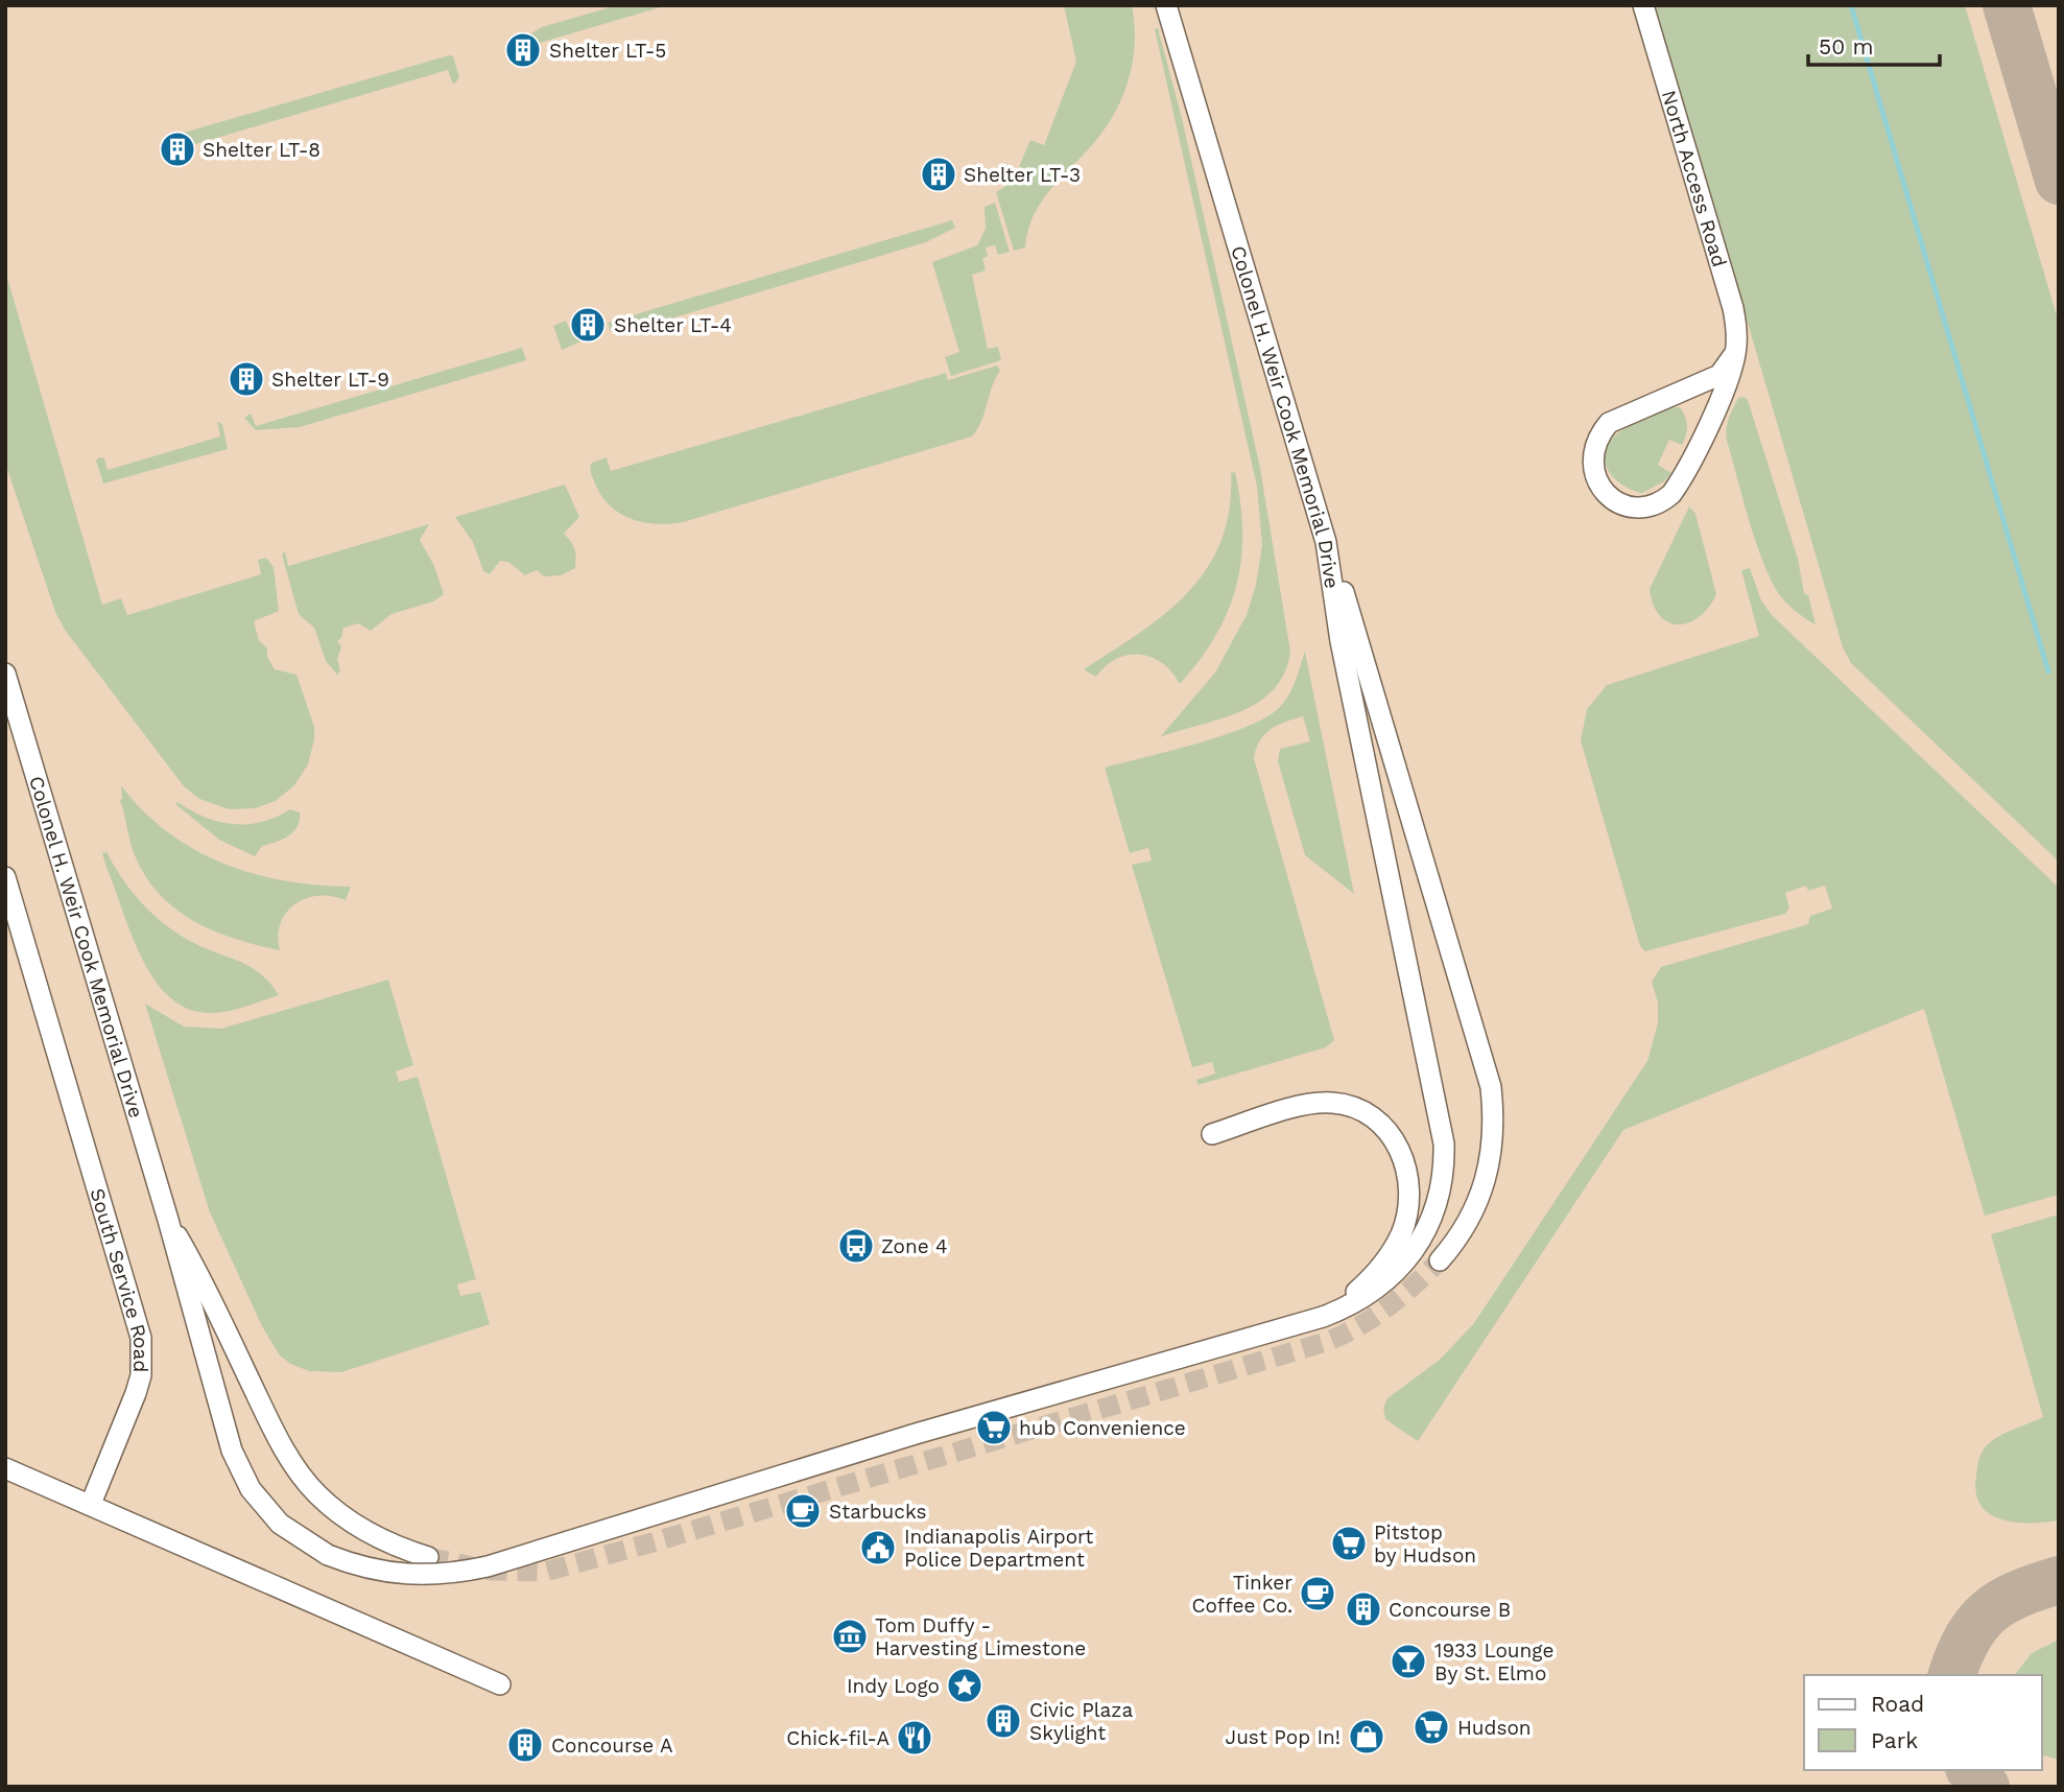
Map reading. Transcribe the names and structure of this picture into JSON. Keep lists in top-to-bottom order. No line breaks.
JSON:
{"streets":{"street":["North Access Road","Colonel H. Weir Cook Memorial Drive","South Service Road"]},"places":{"building":["Shelter LT-5","Shelter LT-8","Shelter LT-3","Shelter LT-4","Shelter LT-9","Concourse B","Civic Plaza Skylight","Concourse A"],"bus stop":["Zone 4"],"supermarket":["hub Convenience","Pitstop by Hudson","Hudson"],"cafe":["Starbucks","Tinker Coffee Co."],"public building":["Indianapolis Airport Police Department"],"museum":["Tom Duffy - Harvesting Limestone"],"bar":["1933 Lounge By St. Elmo"],"place":["Indy Logo"],"shop":["Just Pop In!"],"restaurant":["Chick-fil-A"]},"legend":["Road","Park"],"scale_bar":"50 m"}
